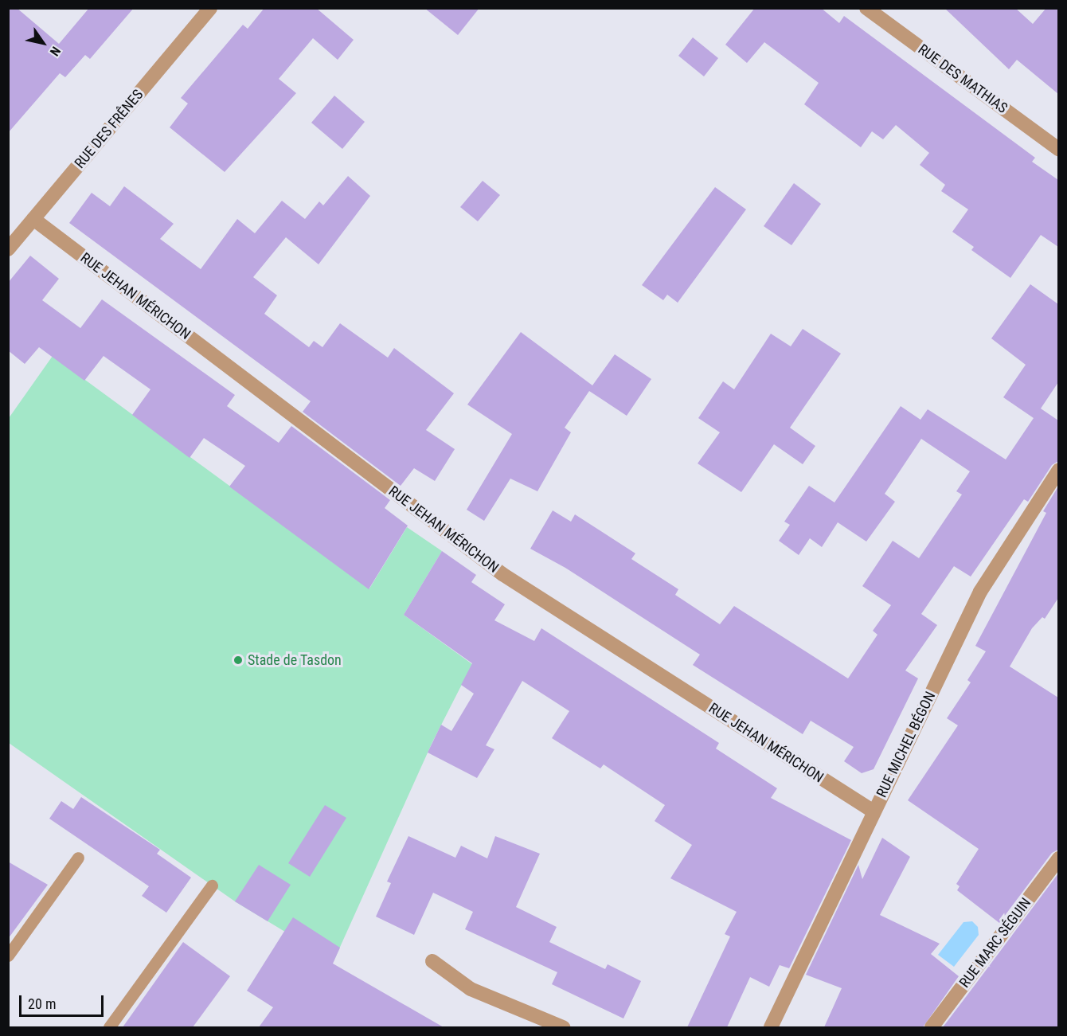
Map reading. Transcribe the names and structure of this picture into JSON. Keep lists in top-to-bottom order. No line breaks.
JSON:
{"streets":{"street":["RUE DES MATHIAS","RUE DES FRÊNES","RUE JEHAN MÉRICHON","RUE MICHEL BÉGON","RUE MARC SÉGUIN"]},"crossings":[["RUE DES FRÊNES","RUE JEHAN MÉRICHON"],["RUE JEHAN MÉRICHON","RUE MICHEL BÉGON"]],"places":["Stade de Tasdon"],"scale_bar":"20 m","north":"bottom right"}
